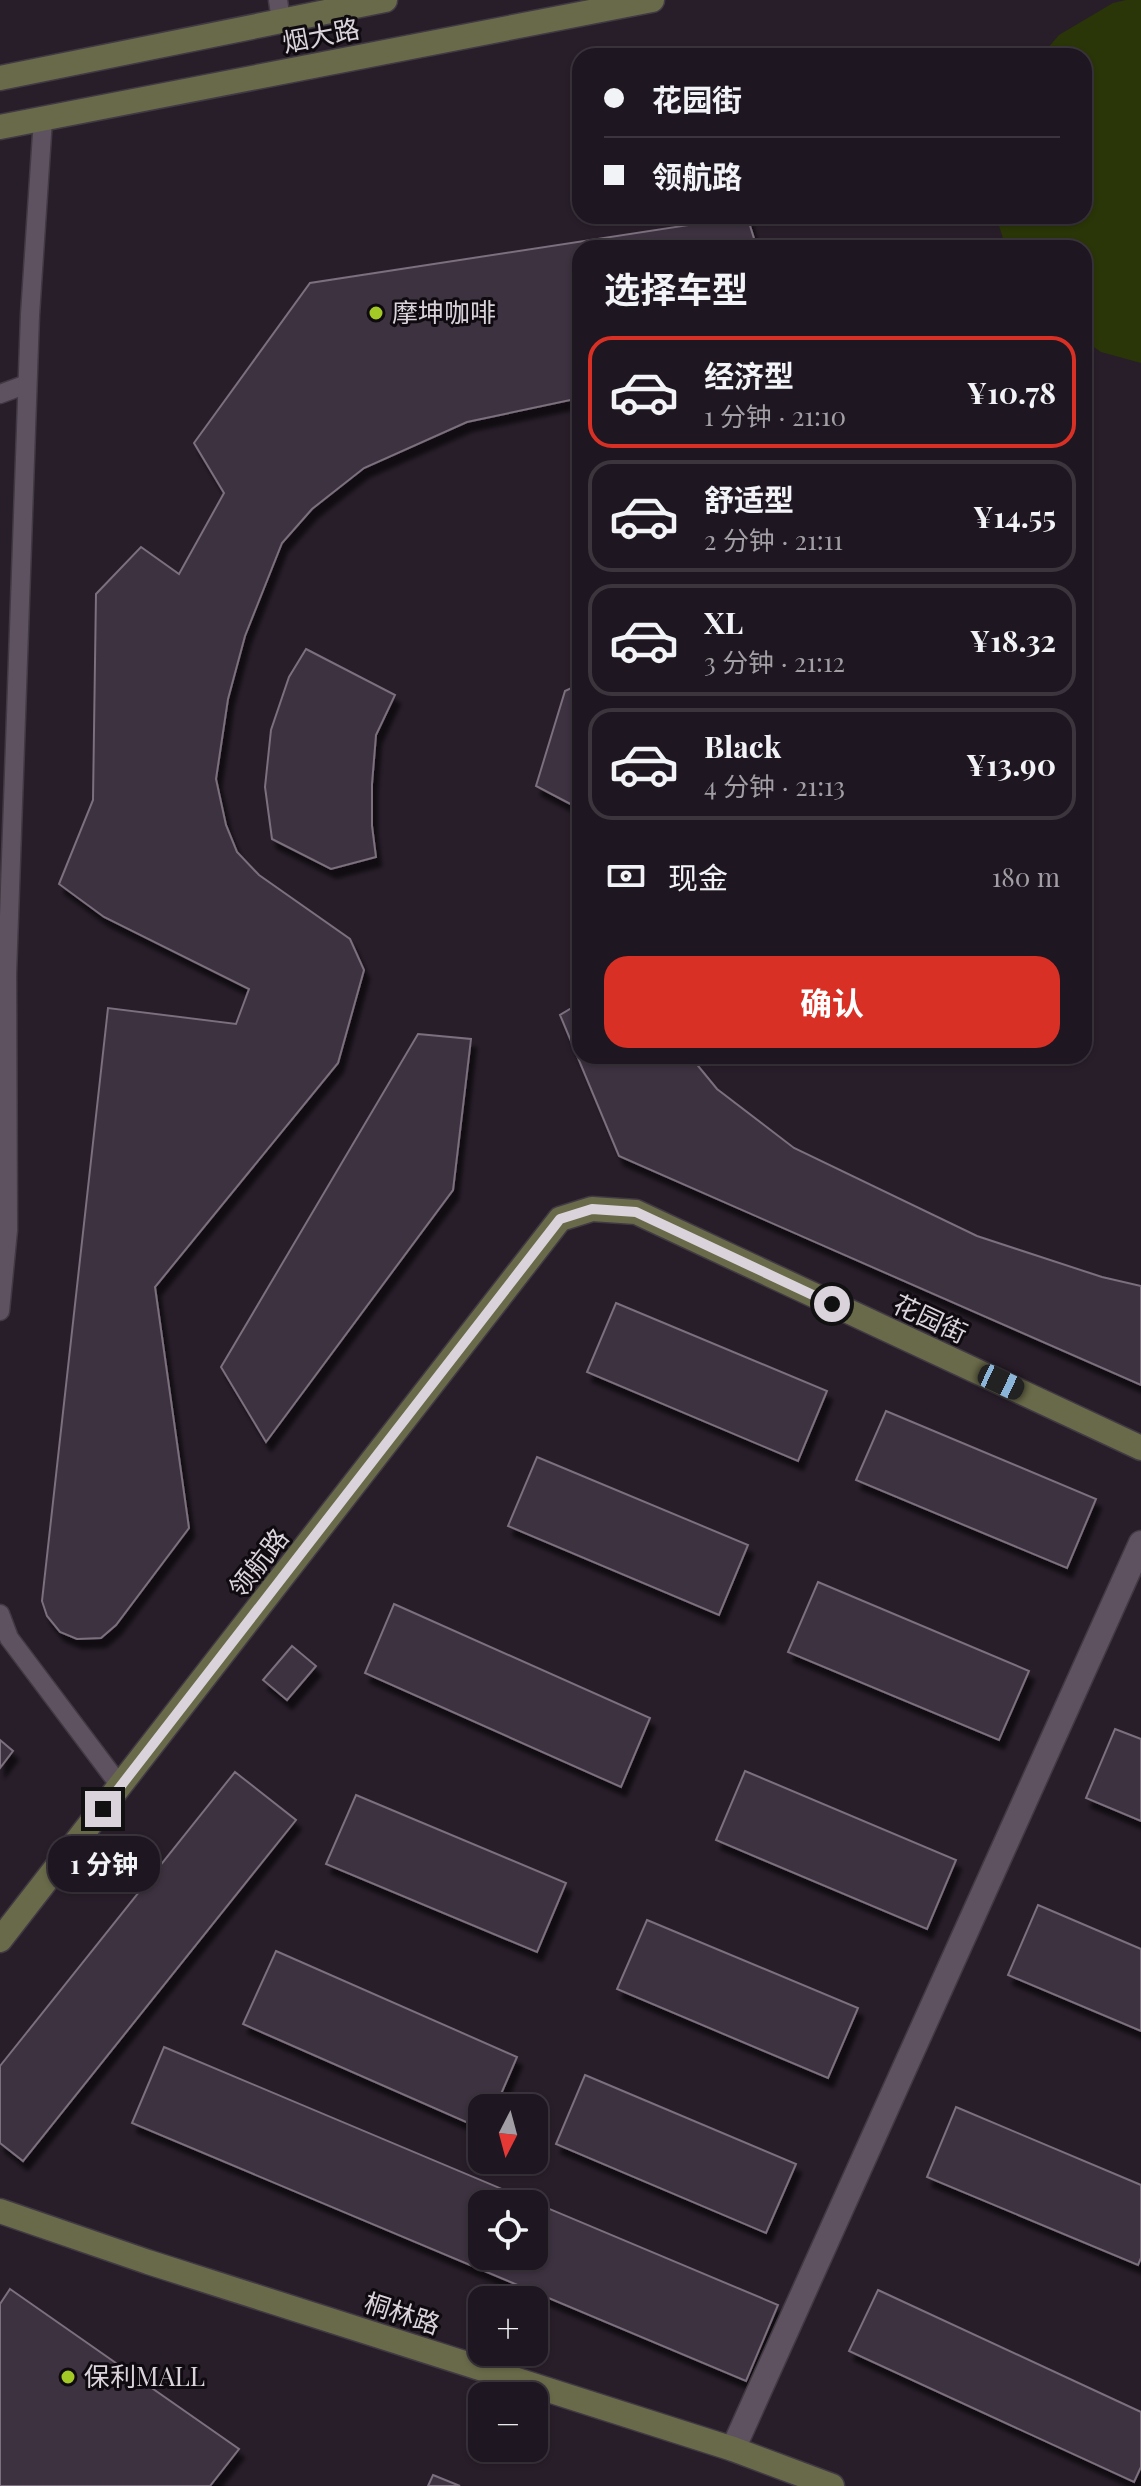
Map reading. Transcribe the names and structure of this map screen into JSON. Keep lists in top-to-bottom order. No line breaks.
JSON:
{"streets":{"street":["烟大路","花园街","领航路","桐林路"]},"crossings":[["花园街","领航路"]],"places":["摩坤咖啡","保利MALL"],"north":"bottom","page":{"banner":["花园街","领航路"],"heading":"选择车型","list":[{"name":"经济型","note":"1 分钟 · 21:10","value":"¥10.78"},{"name":"舒适型","note":"2 分钟 · 21:11","value":"¥14.55"},{"name":"XL","note":"3 分钟 · 21:12","value":"¥18.32"},{"name":"Black","note":"4 分钟 · 21:13","value":"¥13.90"}],"pay":["现金","180 m"],"buttons":"确认","bubble":"1 分钟","map_buttons":["+","−"]}}
